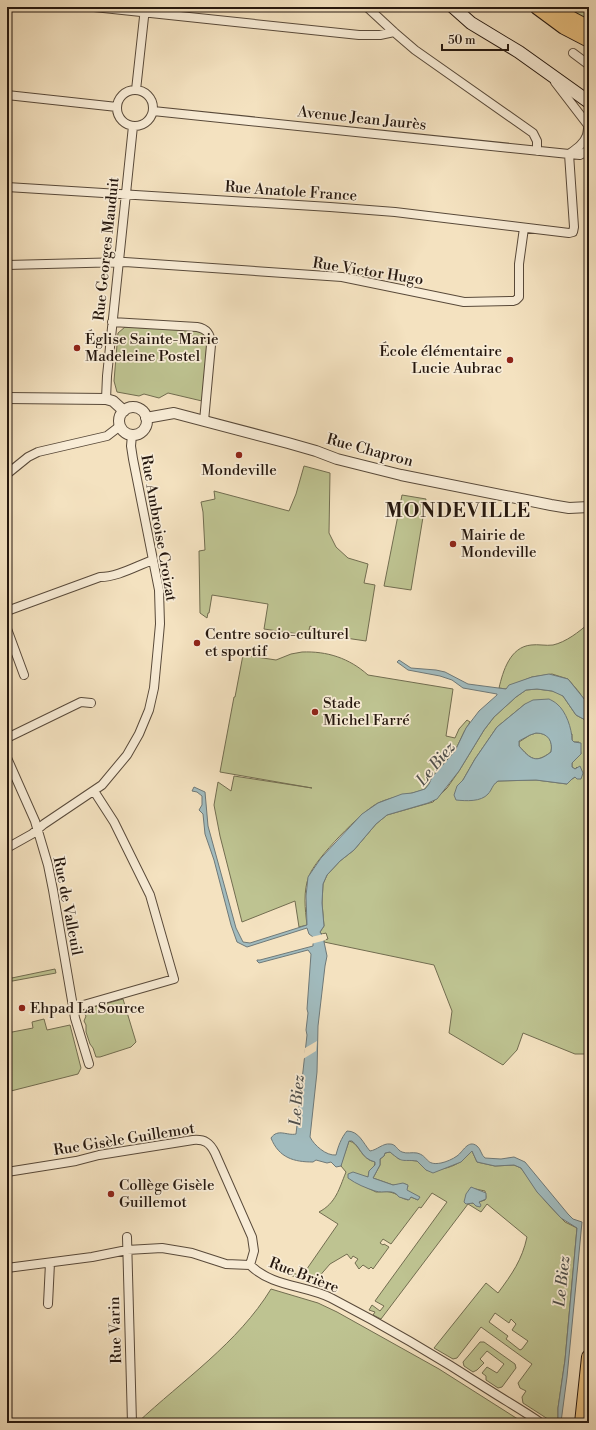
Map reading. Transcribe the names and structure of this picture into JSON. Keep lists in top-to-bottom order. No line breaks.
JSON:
{"streets":{"street":["Avenue Jean Jaurès","Rue Anatole France","Rue Georges Mauduit","Rue Victor Hugo","Rue Chapron","Rue Ambroise Croizat","Rue de Valleuil","Rue Gisèle Guillemot","Rue Brière","Rue Varin"]},"crossings":[["Avenue Jean Jaurès","Rue Anatole France"],["Avenue Jean Jaurès","Rue Georges Mauduit"],["Rue Anatole France","Rue Georges Mauduit"],["Rue Anatole France","Rue Victor Hugo"],["Rue Georges Mauduit","Rue Victor Hugo"],["Rue Chapron","Rue Ambroise Croizat"],["Rue Ambroise Croizat","Rue de Valleuil"],["Rue Gisèle Guillemot","Rue Brière"],["Rue Brière","Rue Varin"]],"districts":["MONDEVILLE"],"water":["Le Biez"],"places":["Église Sainte-Marie Madeleine Postel","École élémentaire Lucie Aubrac","Mondeville","Mairie de Mondeville","Centre socio-culturel et sportif","Stade Michel Farré","Ehpad La Source","Collège Gisèle Guillemot"],"scale_bar":"50 m"}
